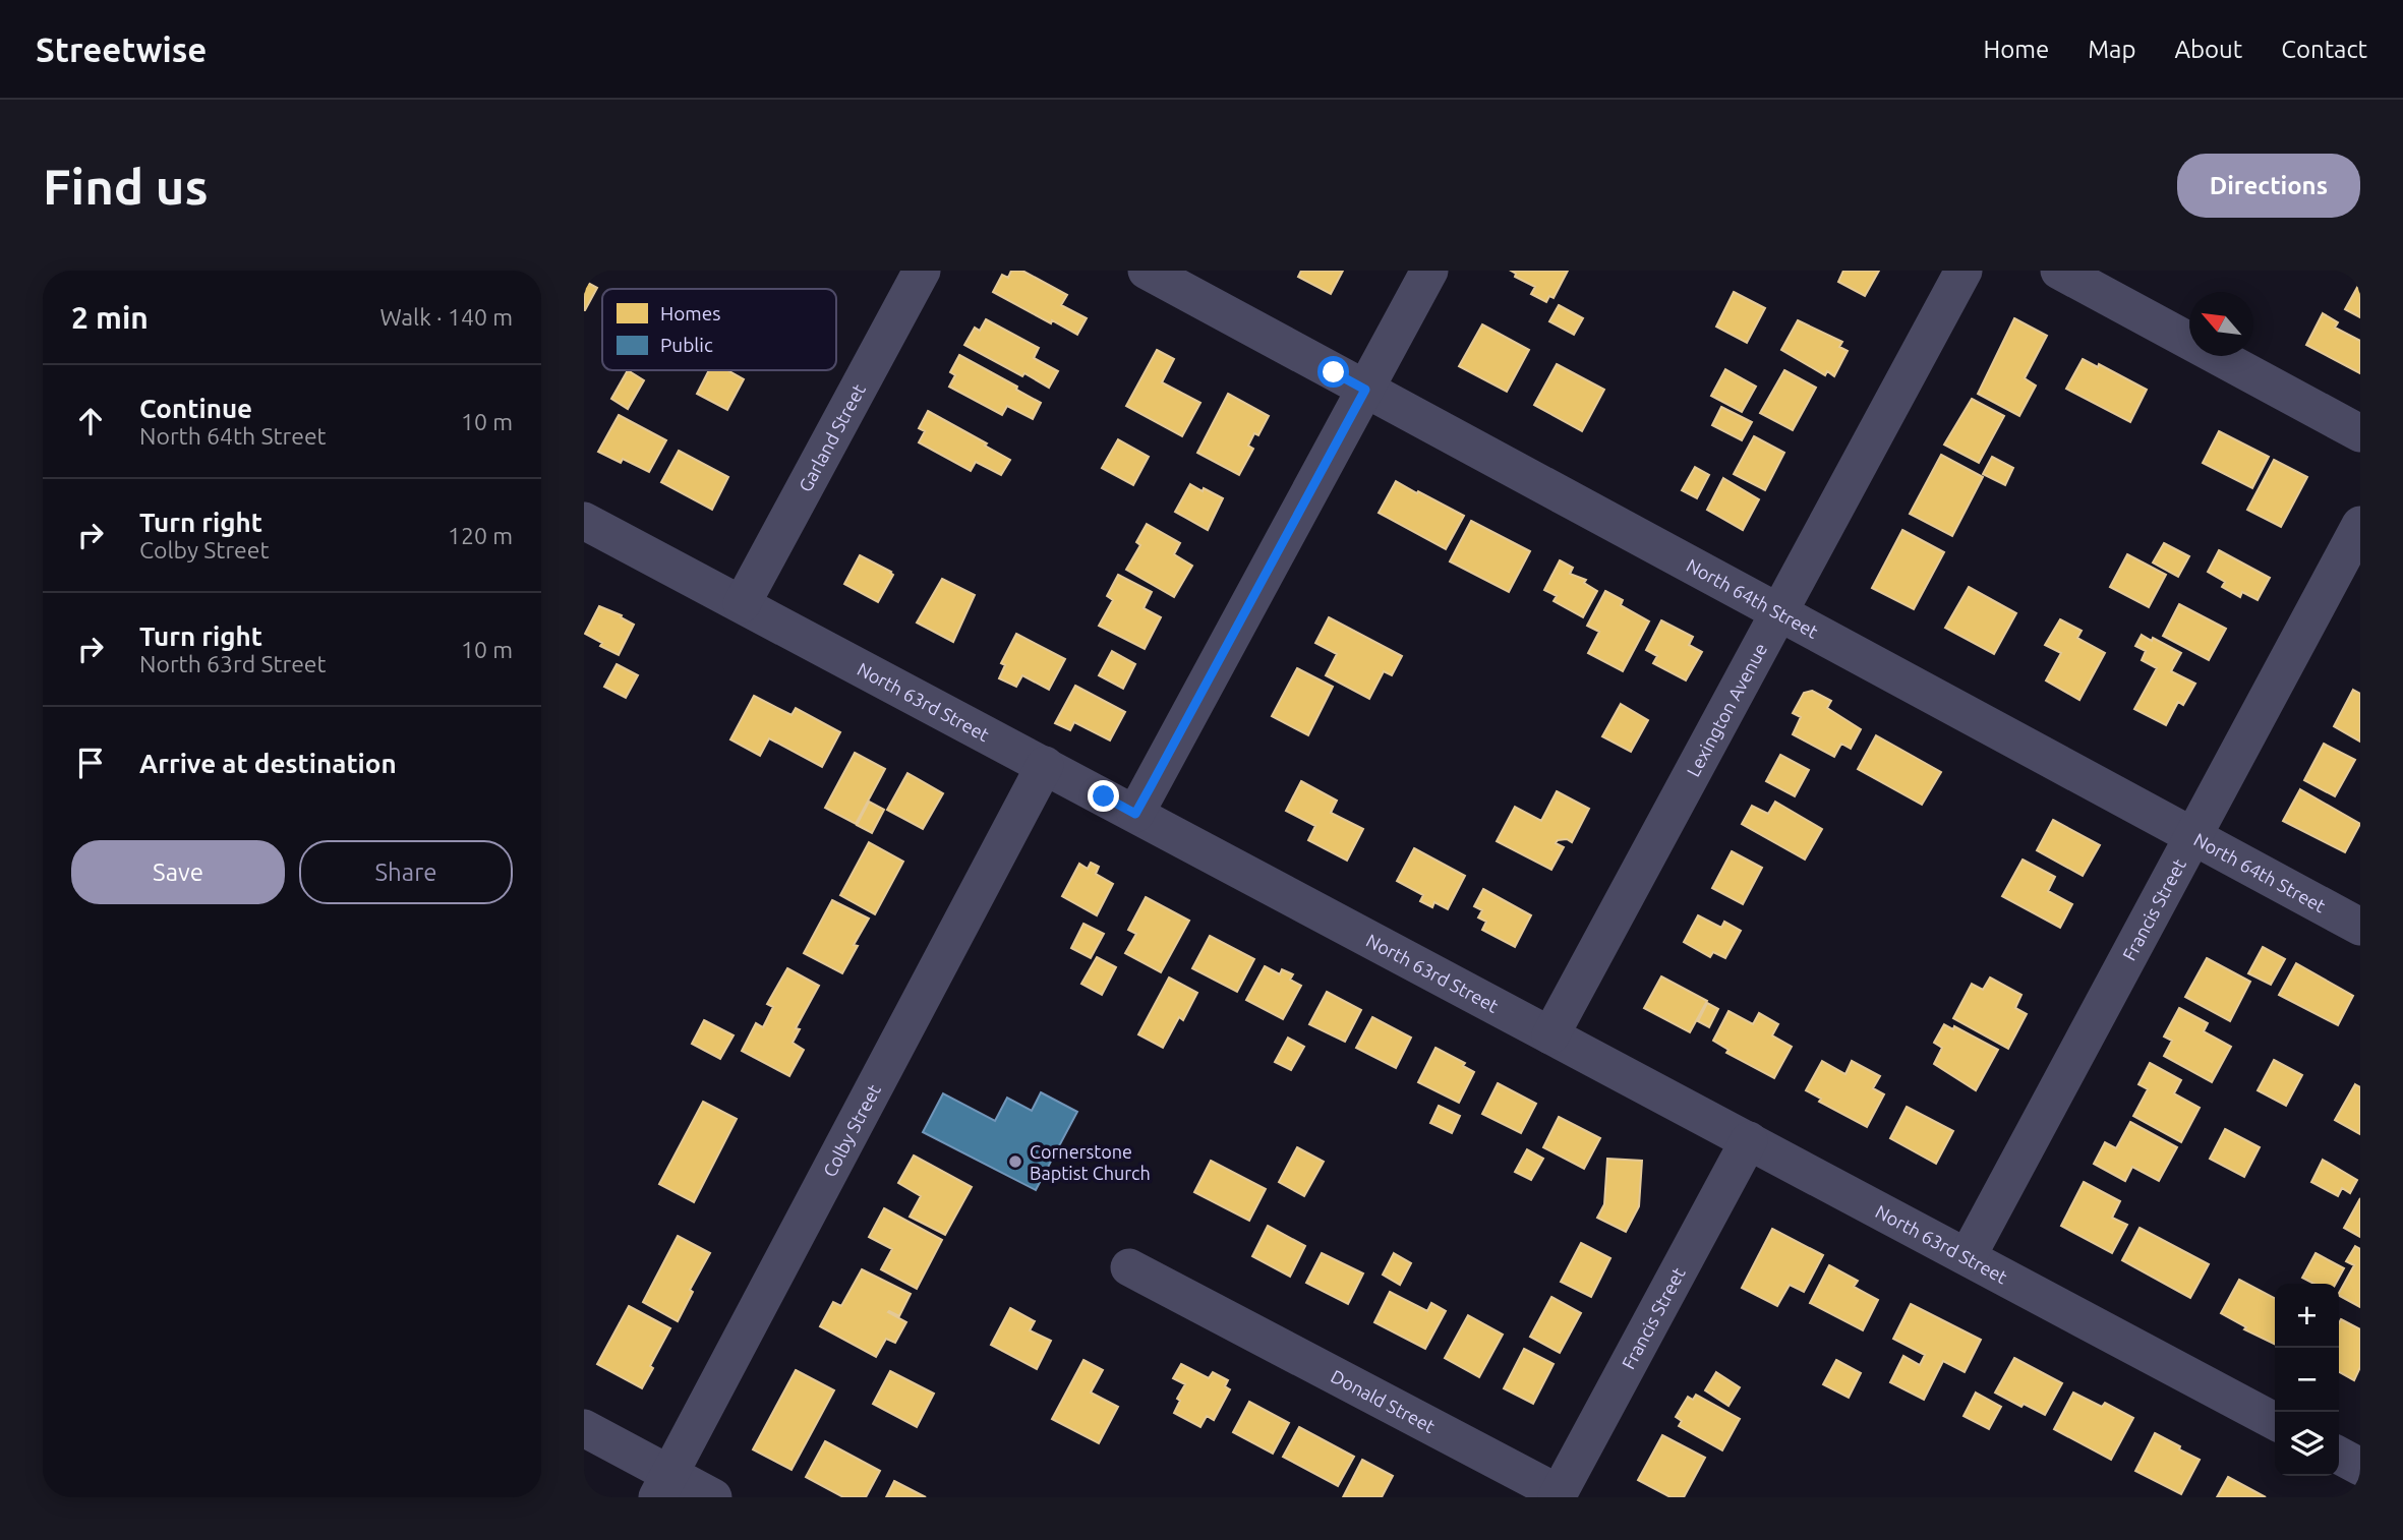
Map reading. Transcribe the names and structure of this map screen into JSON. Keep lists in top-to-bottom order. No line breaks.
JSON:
{"streets":{"street":["Garland Street","North 64th Street","North 63rd Street","Lexington Avenue","Francis Street","Colby Street","Donald Street"]},"crossings":[["Garland Street","North 63rd Street"],["North 64th Street","Lexington Avenue"],["North 64th Street","Francis Street"],["North 63rd Street","Lexington Avenue"],["North 63rd Street","Francis Street"],["North 63rd Street","Colby Street"],["Francis Street","Donald Street"]],"places":["Cornerstone Baptist Church"],"legend":["Homes","Public"],"north":"top left","page":{"header":"Streetwise","nav":["Home","Map","About","Contact"],"buttons":["Directions",["Save","Share"]],"title":"Find us","heading":["2 min","Walk · 140 m"],"list":[["Continue","North 64th Street","10 m"],["Turn right","Colby Street","120 m"],["Turn right","North 63rd Street","10 m"],"Arrive at destination"],"map_buttons":["+","−"]}}
